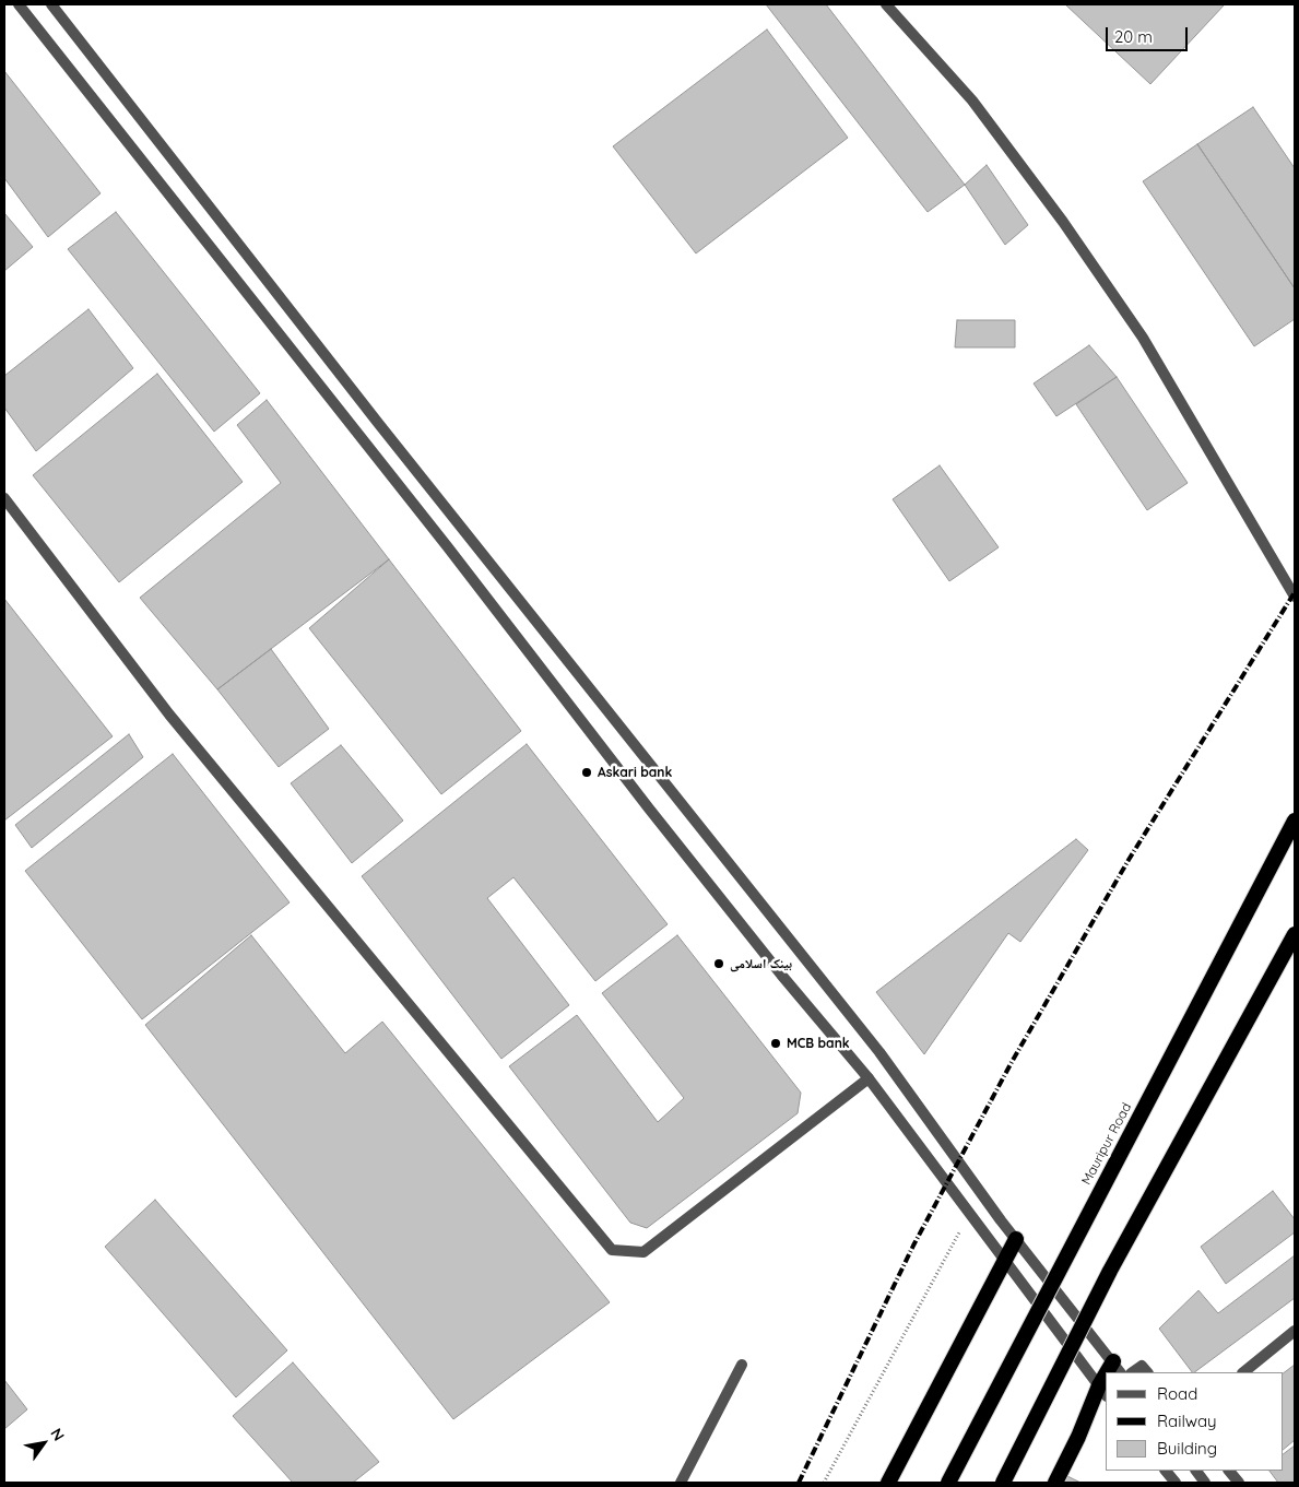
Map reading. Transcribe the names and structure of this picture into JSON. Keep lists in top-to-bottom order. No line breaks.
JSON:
{"streets":{"highway":["Mauripur Road"]},"places":["Askari bank","بینک اسلامی","MCB bank"],"legend":["Road","Railway","Building"],"scale_bar":"20 m","north":"top right"}
